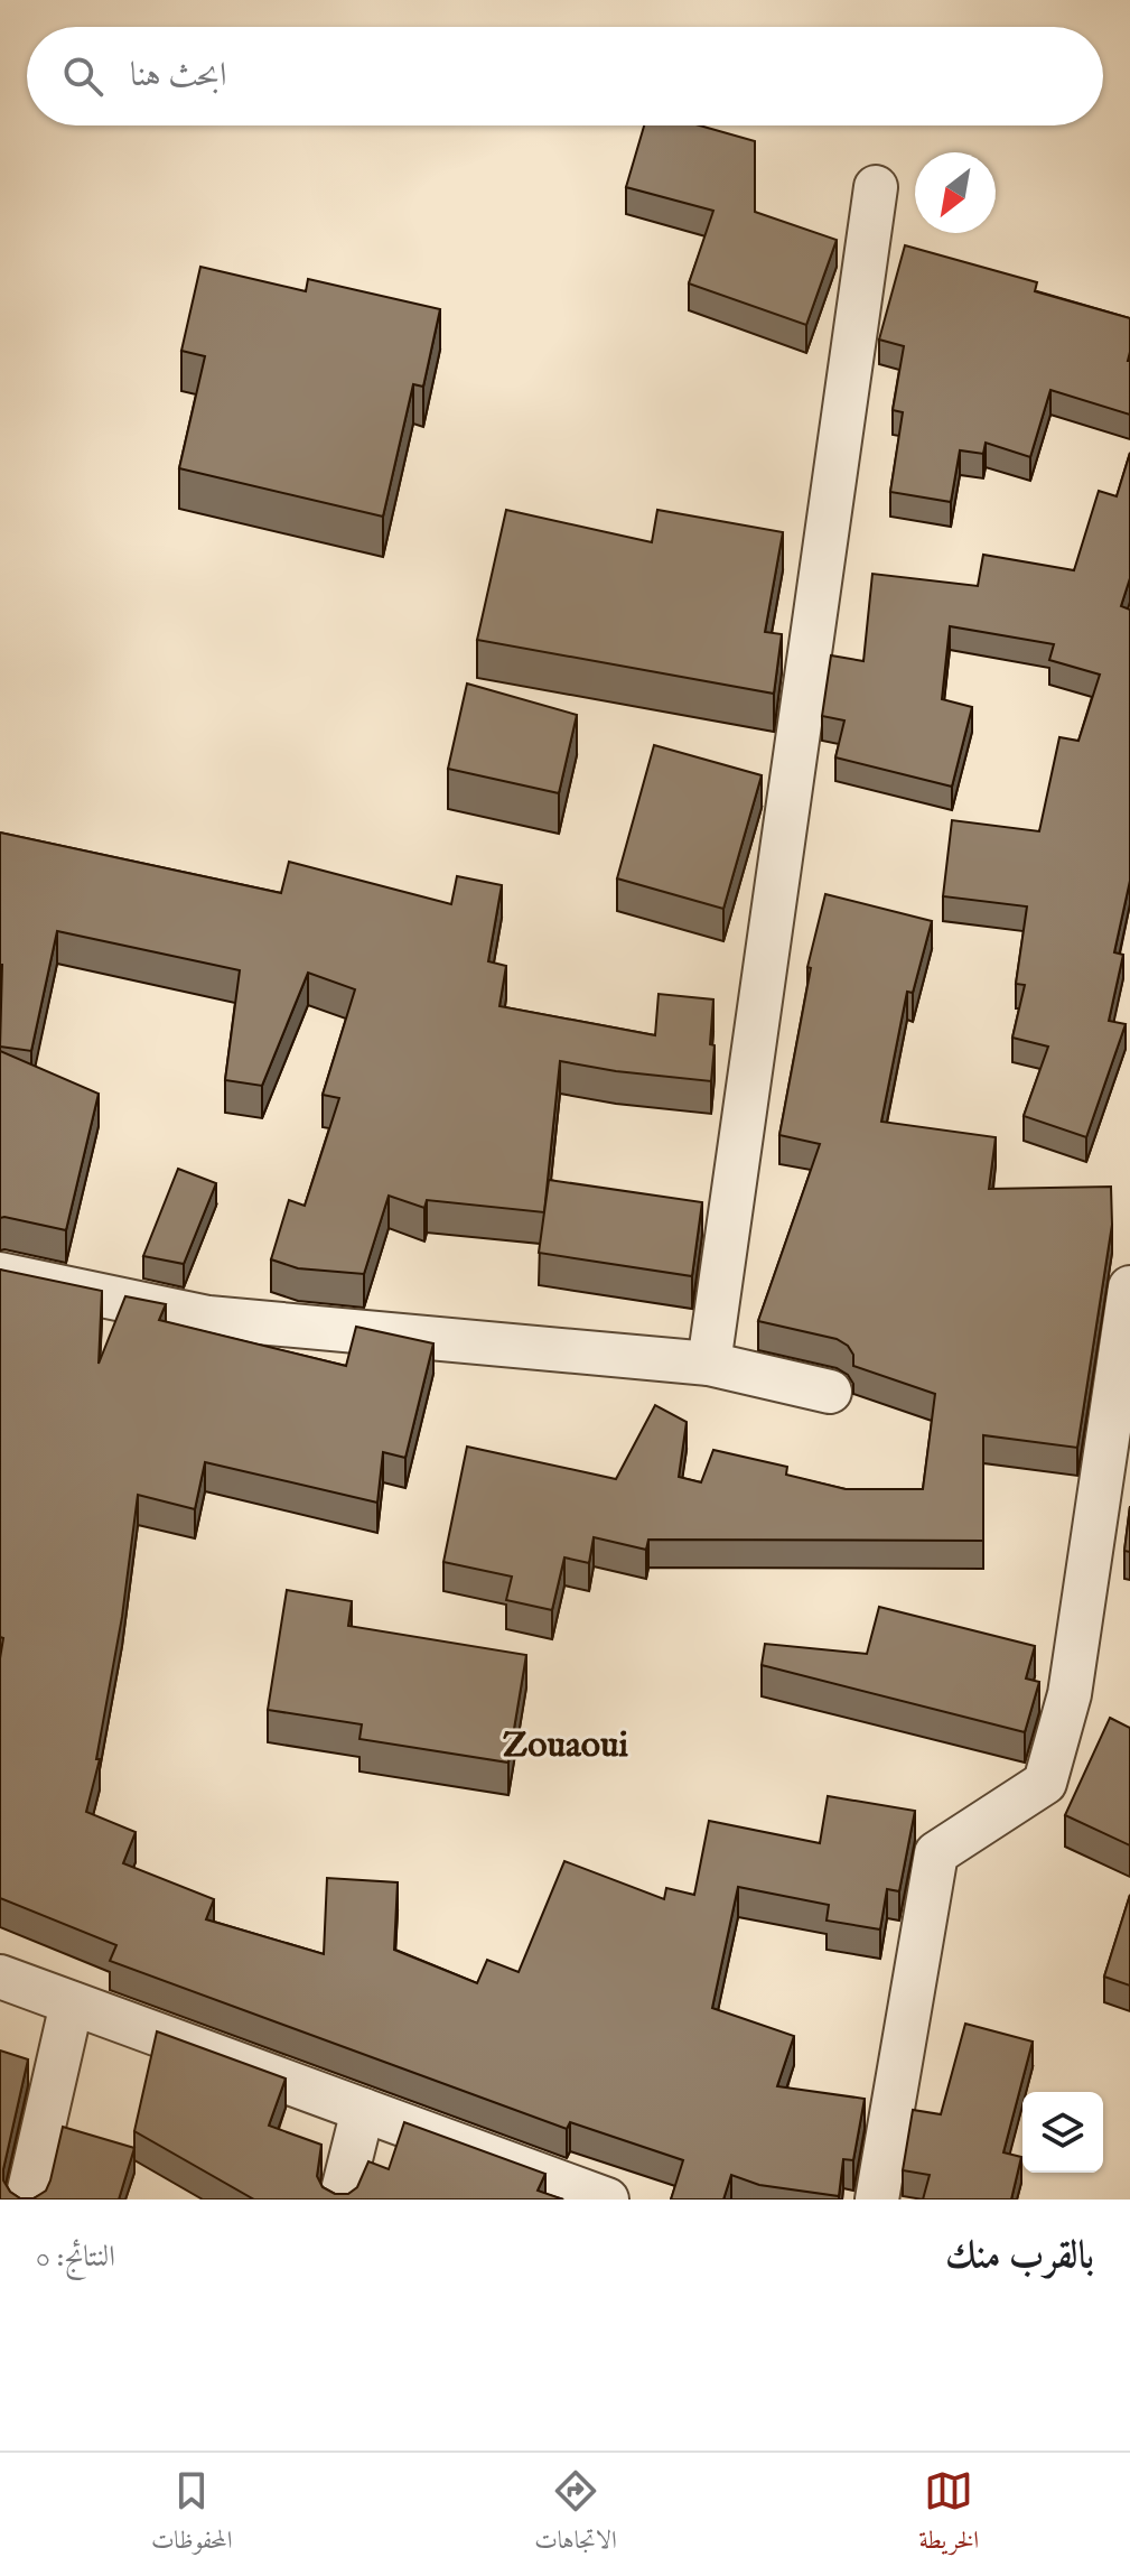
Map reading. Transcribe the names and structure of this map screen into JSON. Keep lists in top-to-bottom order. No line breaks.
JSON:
{"districts":["Zouaoui"],"north":"bottom left","page":{"search":"ابحث هنا","heading":["بالقرب منك","النتائج: 0"],"nav":["الخريطة","الاتجاهات","المحفوظات"]}}
